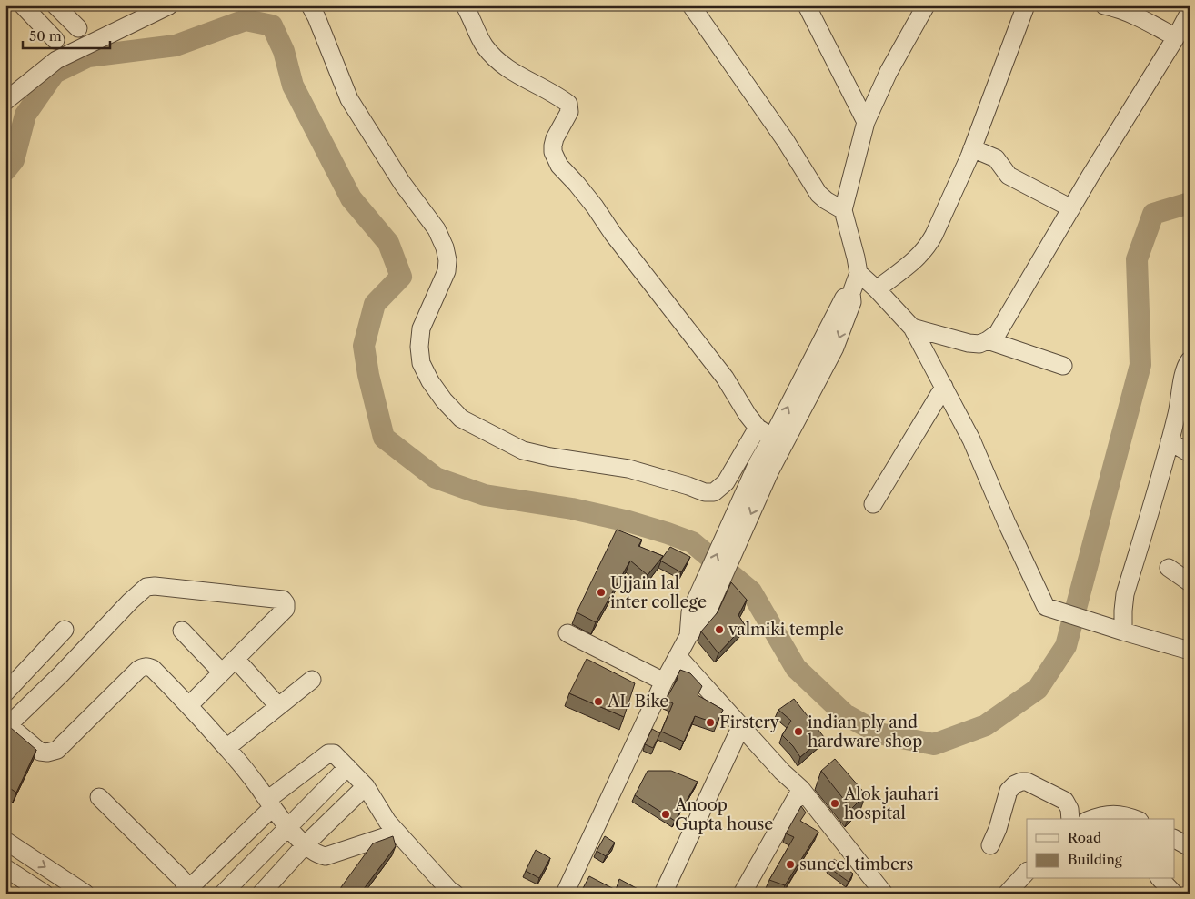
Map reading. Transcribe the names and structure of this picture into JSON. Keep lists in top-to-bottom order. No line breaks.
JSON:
{"places":["Ujjain lal inter college","valmiki temple","AL Bike","Firstcry","indian ply and hardware shop","Alok jauhari hospital","Anoop Gupta house","suneel timbers"],"legend":["Road","Building"],"scale_bar":"50 m"}
